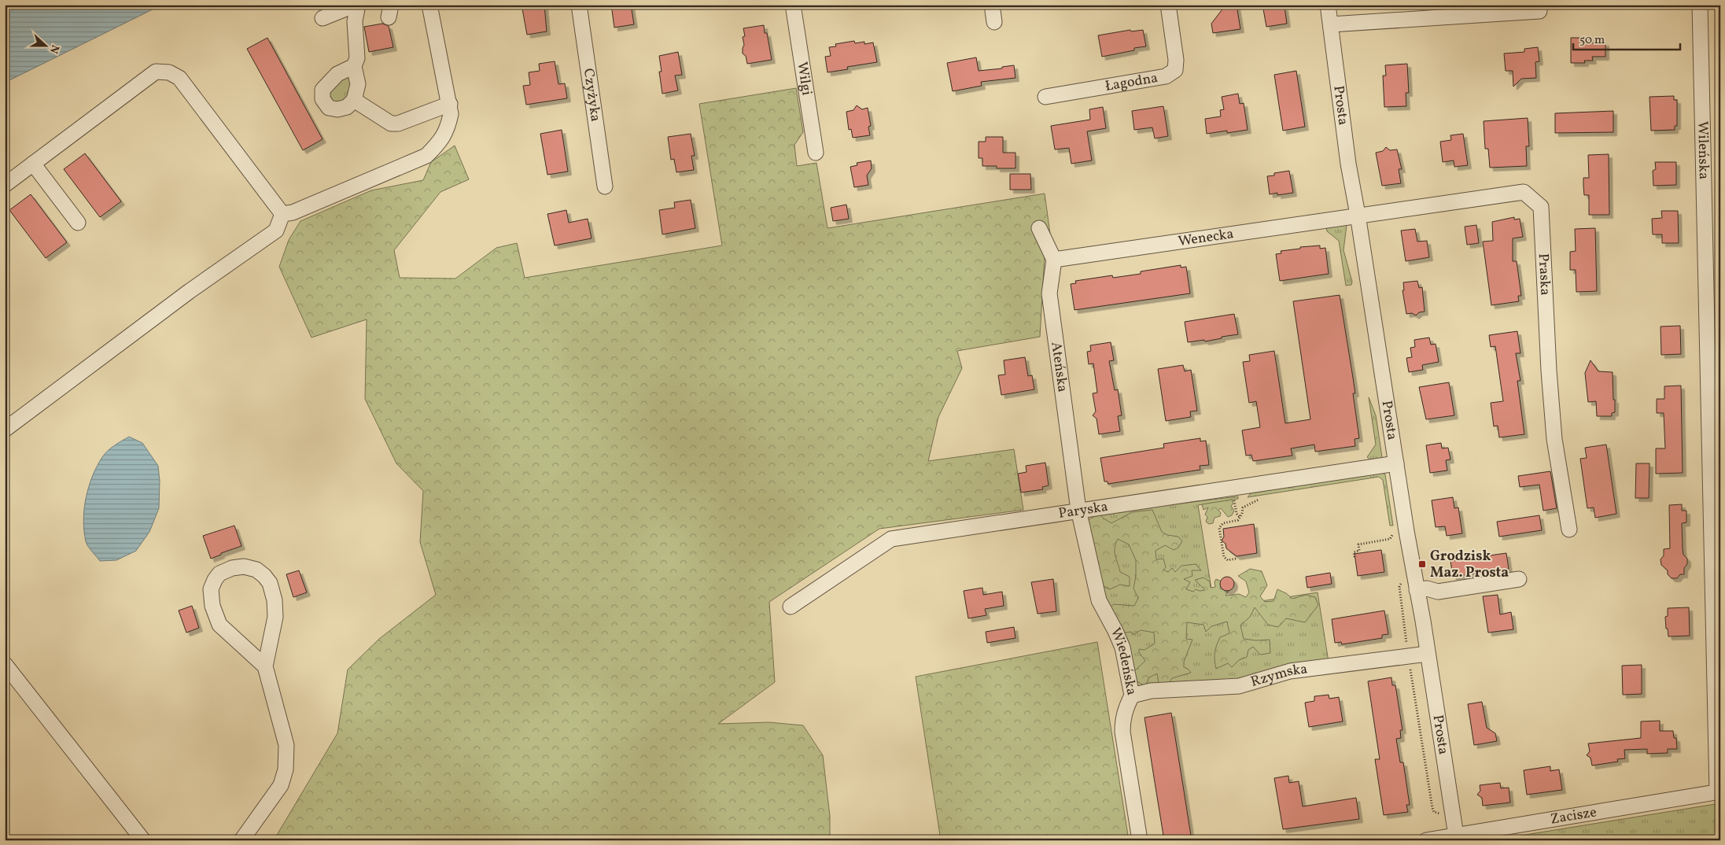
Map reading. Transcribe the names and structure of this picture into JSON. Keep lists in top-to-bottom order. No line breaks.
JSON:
{"streets":{"street":["Wilgi","Łagodna","Czyżyka","Prosta","Wileńska","Wenecka","Praska","Ateńska","Paryska","Wiedeńska","Rzymska","Zacisze"]},"crossings":[["Prosta","Wenecka"],["Prosta","Praska"],["Prosta","Paryska"],["Prosta","Rzymska"],["Prosta","Zacisze"],["Wileńska","Zacisze"],["Wenecka","Praska"],["Wenecka","Ateńska"],["Ateńska","Paryska"],["Ateńska","Wiedeńska"],["Paryska","Wiedeńska"],["Wiedeńska","Rzymska"]],"places":{"transit":["Grodzisk Maz. Prosta"]},"scale_bar":"50 m","north":"right"}
